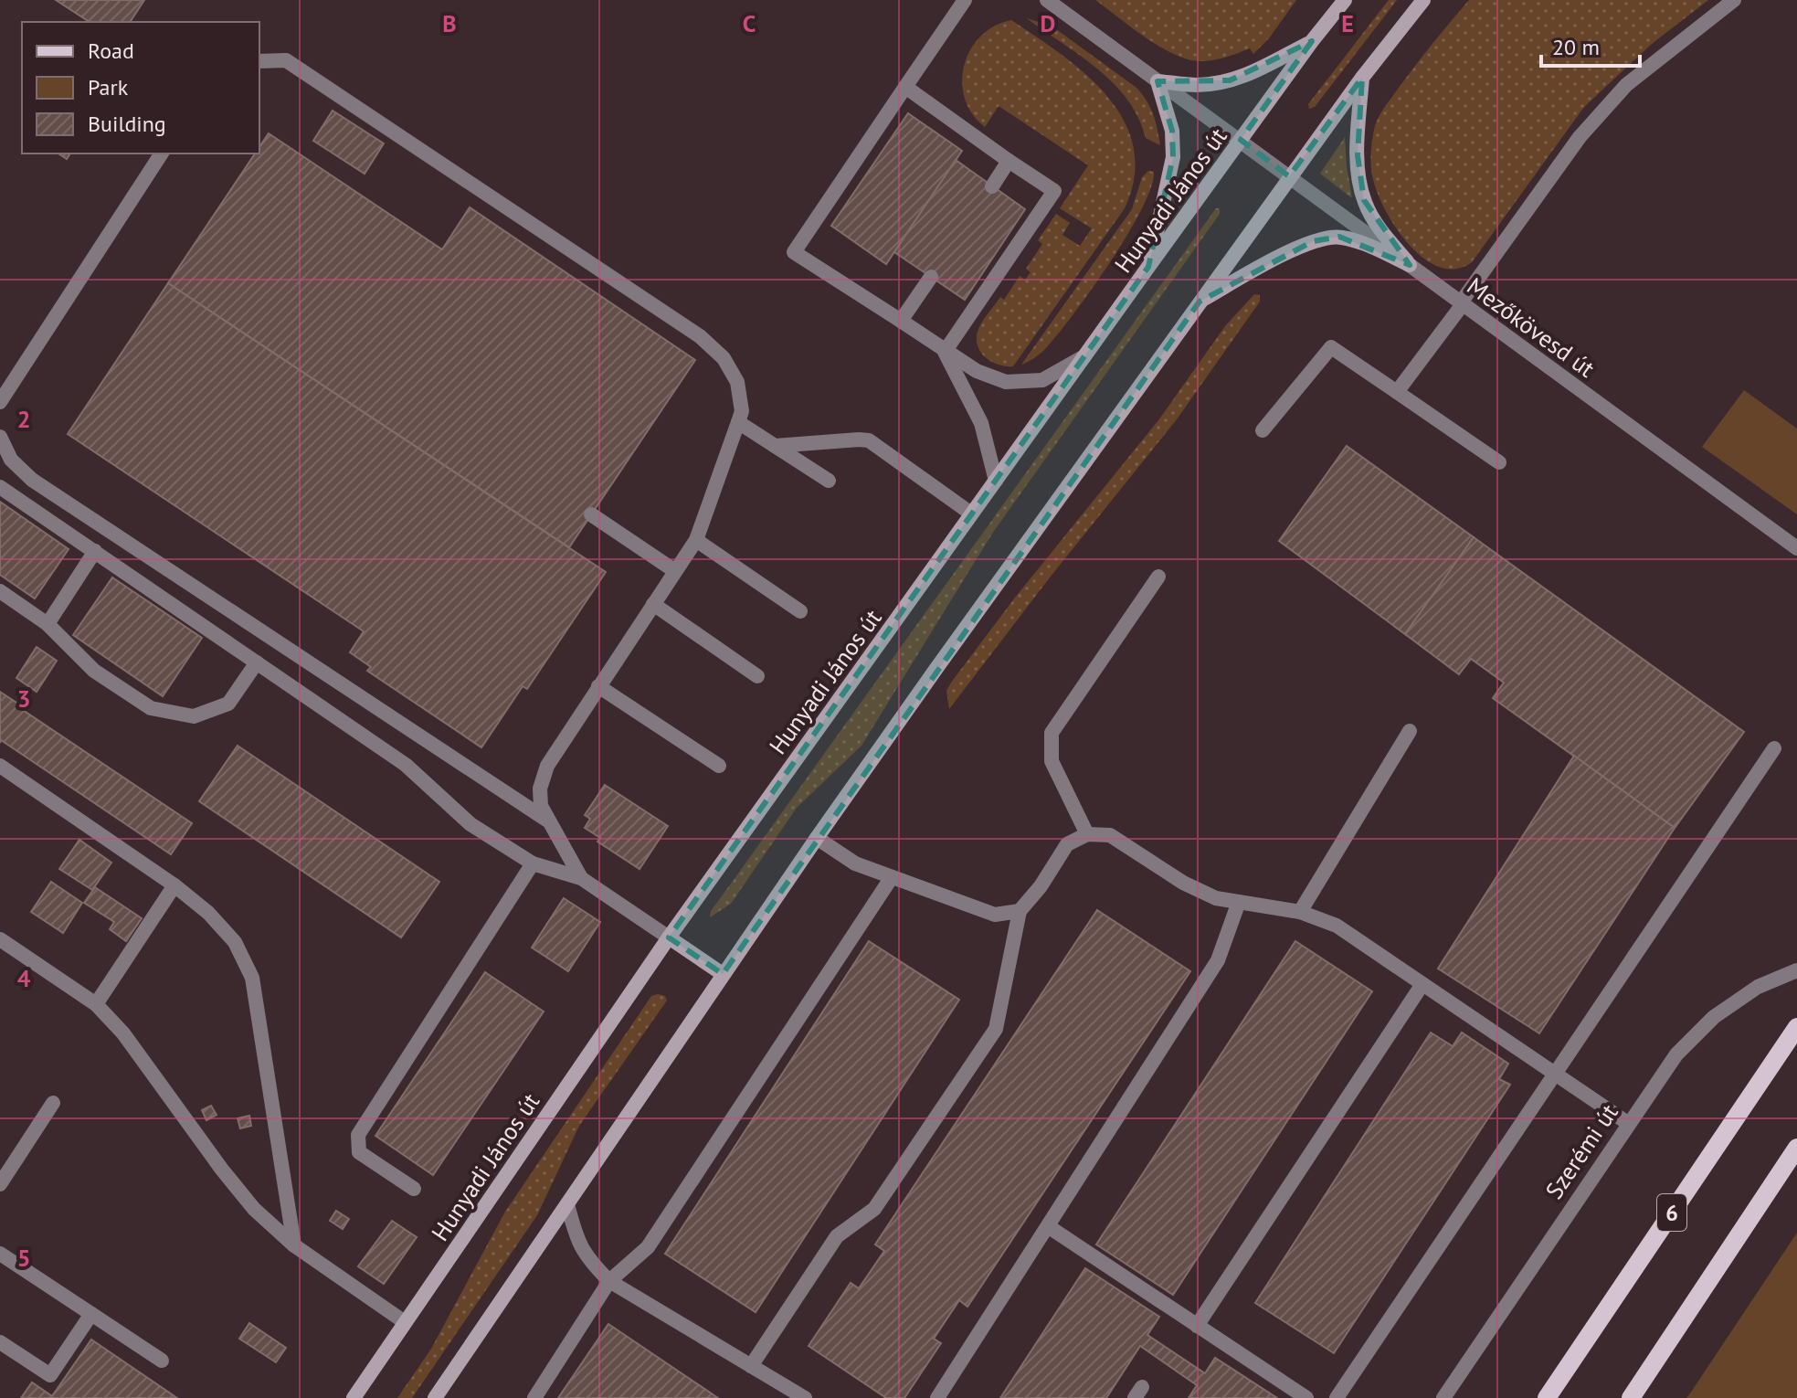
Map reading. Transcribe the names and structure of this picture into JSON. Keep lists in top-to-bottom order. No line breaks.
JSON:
{"streets":{"main road":["Hunyadi János út","6"],"street":["Mezőkövesd út","Szerémi út"]},"crossings":[["Hunyadi János út","Mezőkövesd út"]],"legend":["Road","Park","Building"],"scale_bar":"20 m","grid":{"columns":["B","C","D","E"],"rows":["2","3","4","5"]}}
